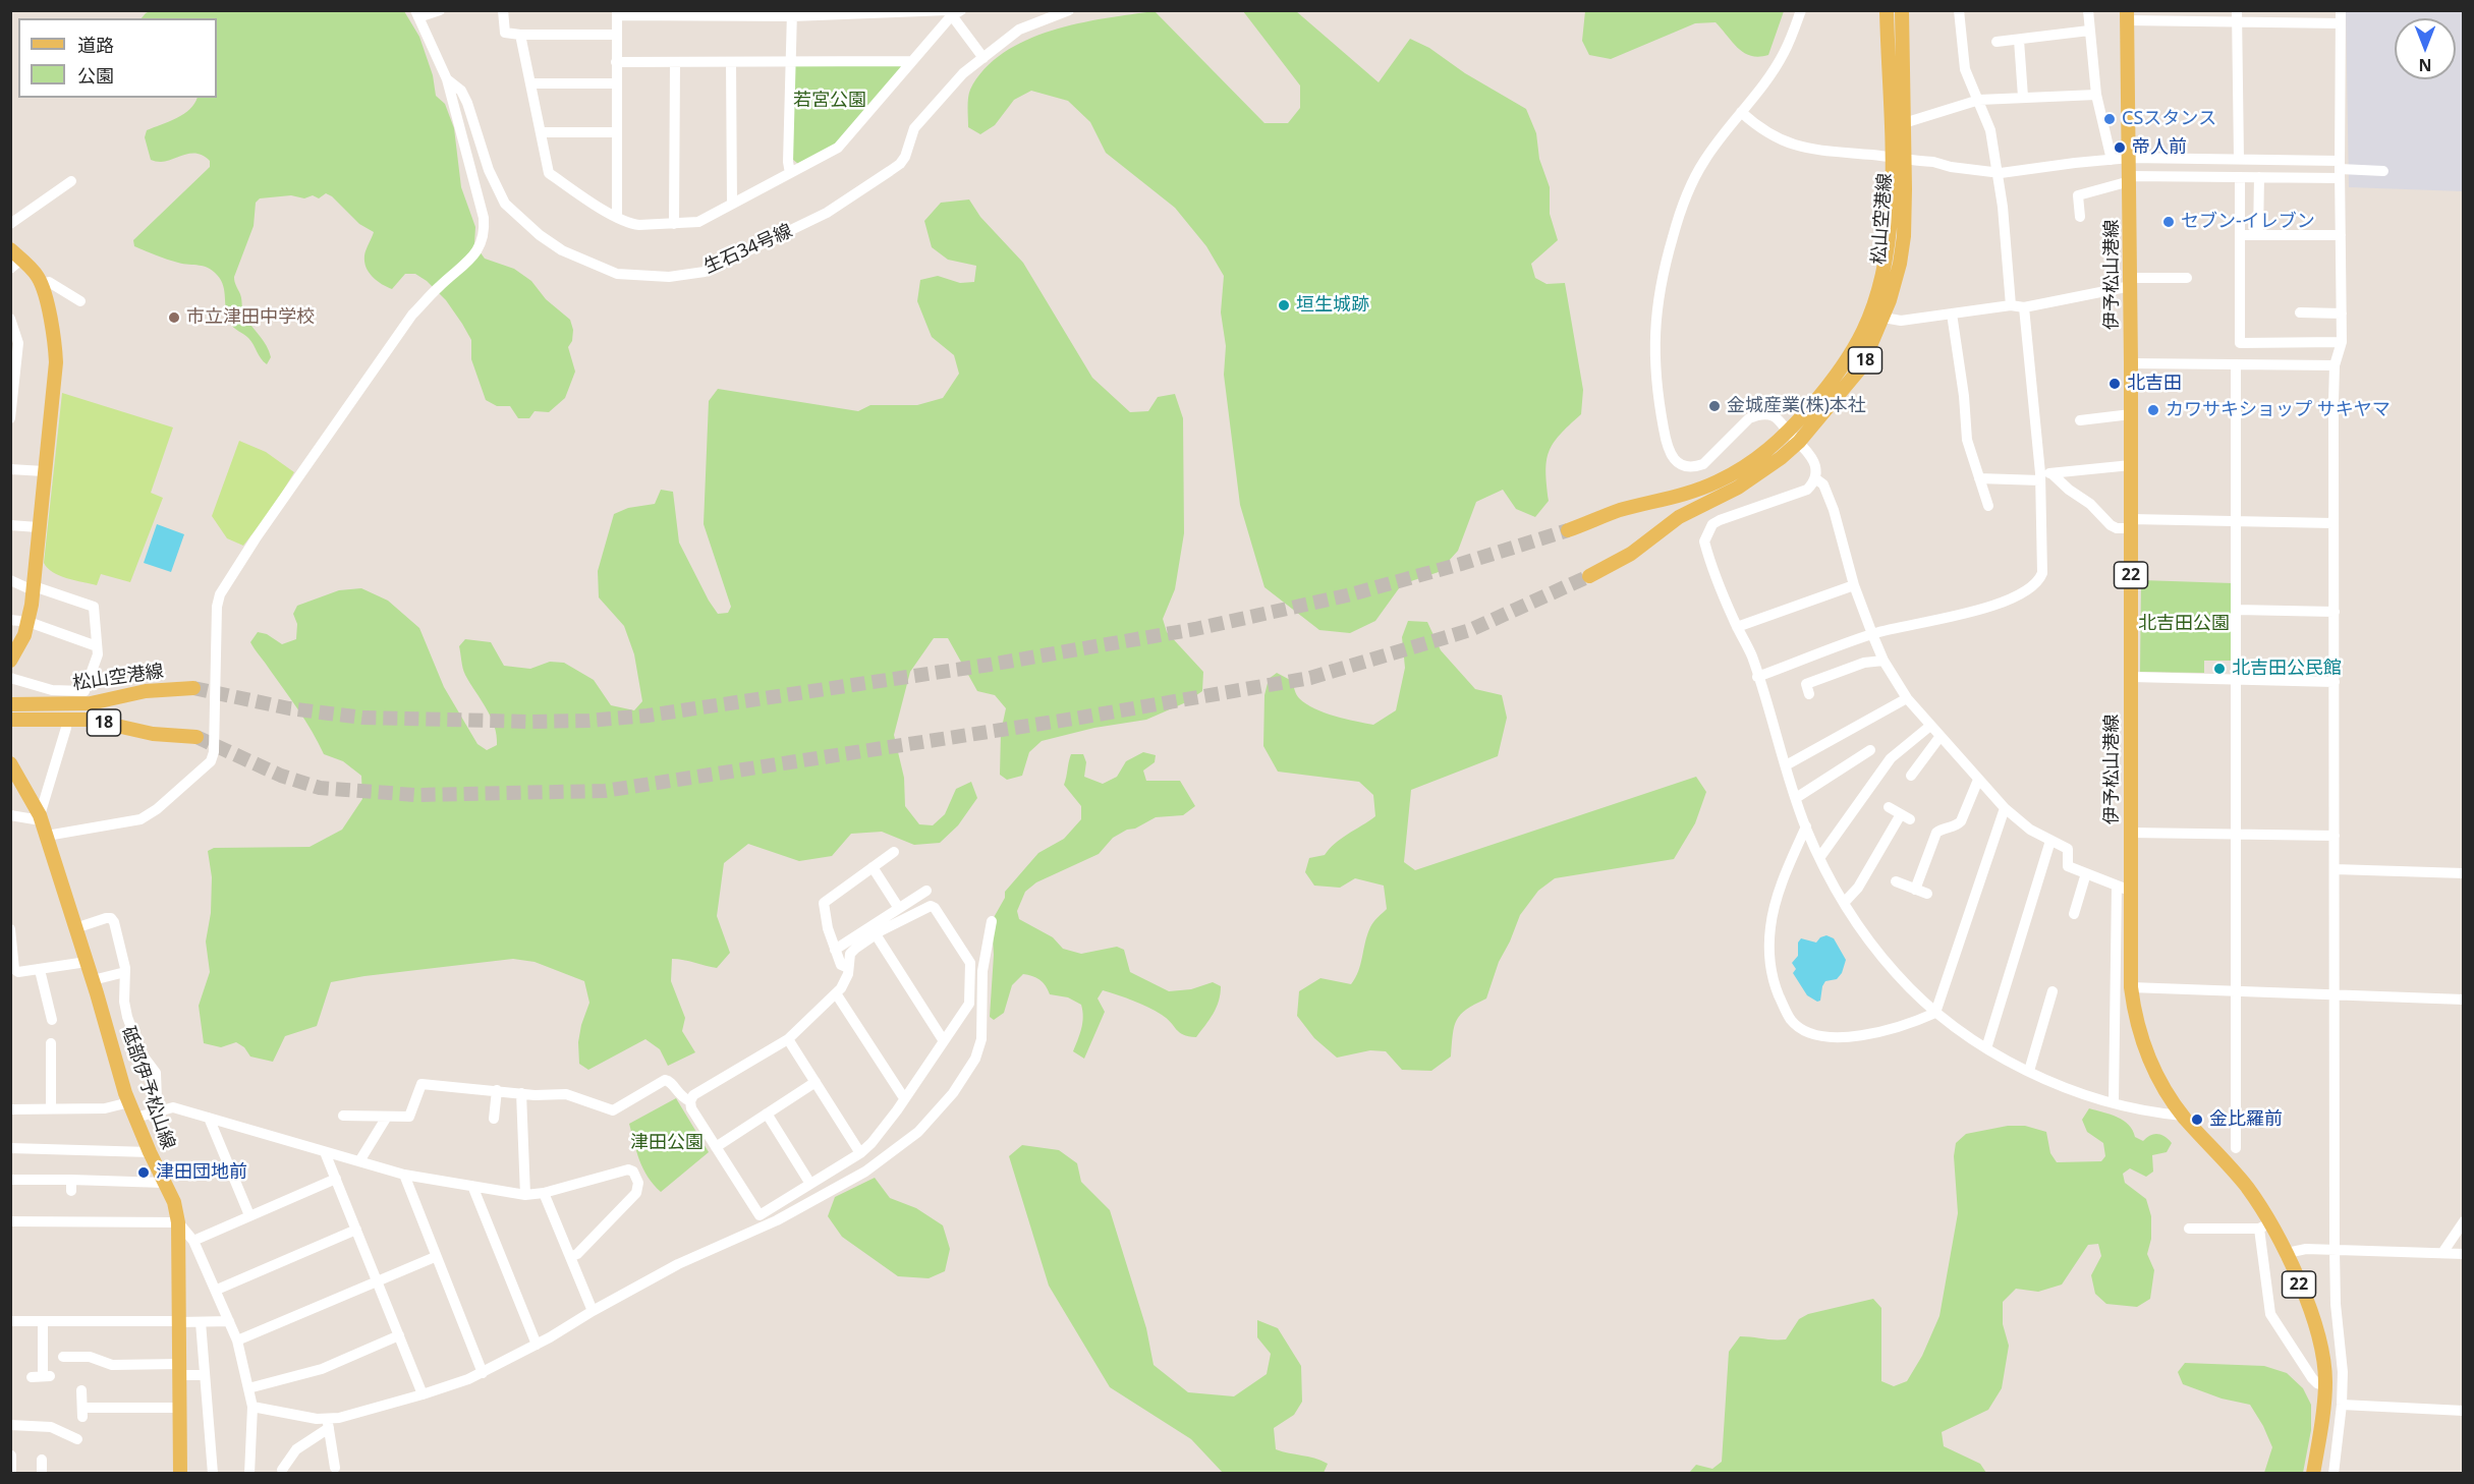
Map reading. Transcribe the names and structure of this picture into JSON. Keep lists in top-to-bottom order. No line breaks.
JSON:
{"streets":{"main road":["松山空港線","伊予松山港線","18","22","砥部伊予松山線"],"street":["生石34号線"]},"parks":["若宮公園","北吉田公園","津田公園"],"places":["CSスタンス","帝人前","セブン-イレブン","垣生城跡","市立津田中学校","北吉田","金城産業(株)本社","カワサキショップ サキヤマ","北吉田公民館","金比羅前","津田団地前"],"legend":["道路","公園"],"north":"bottom"}
